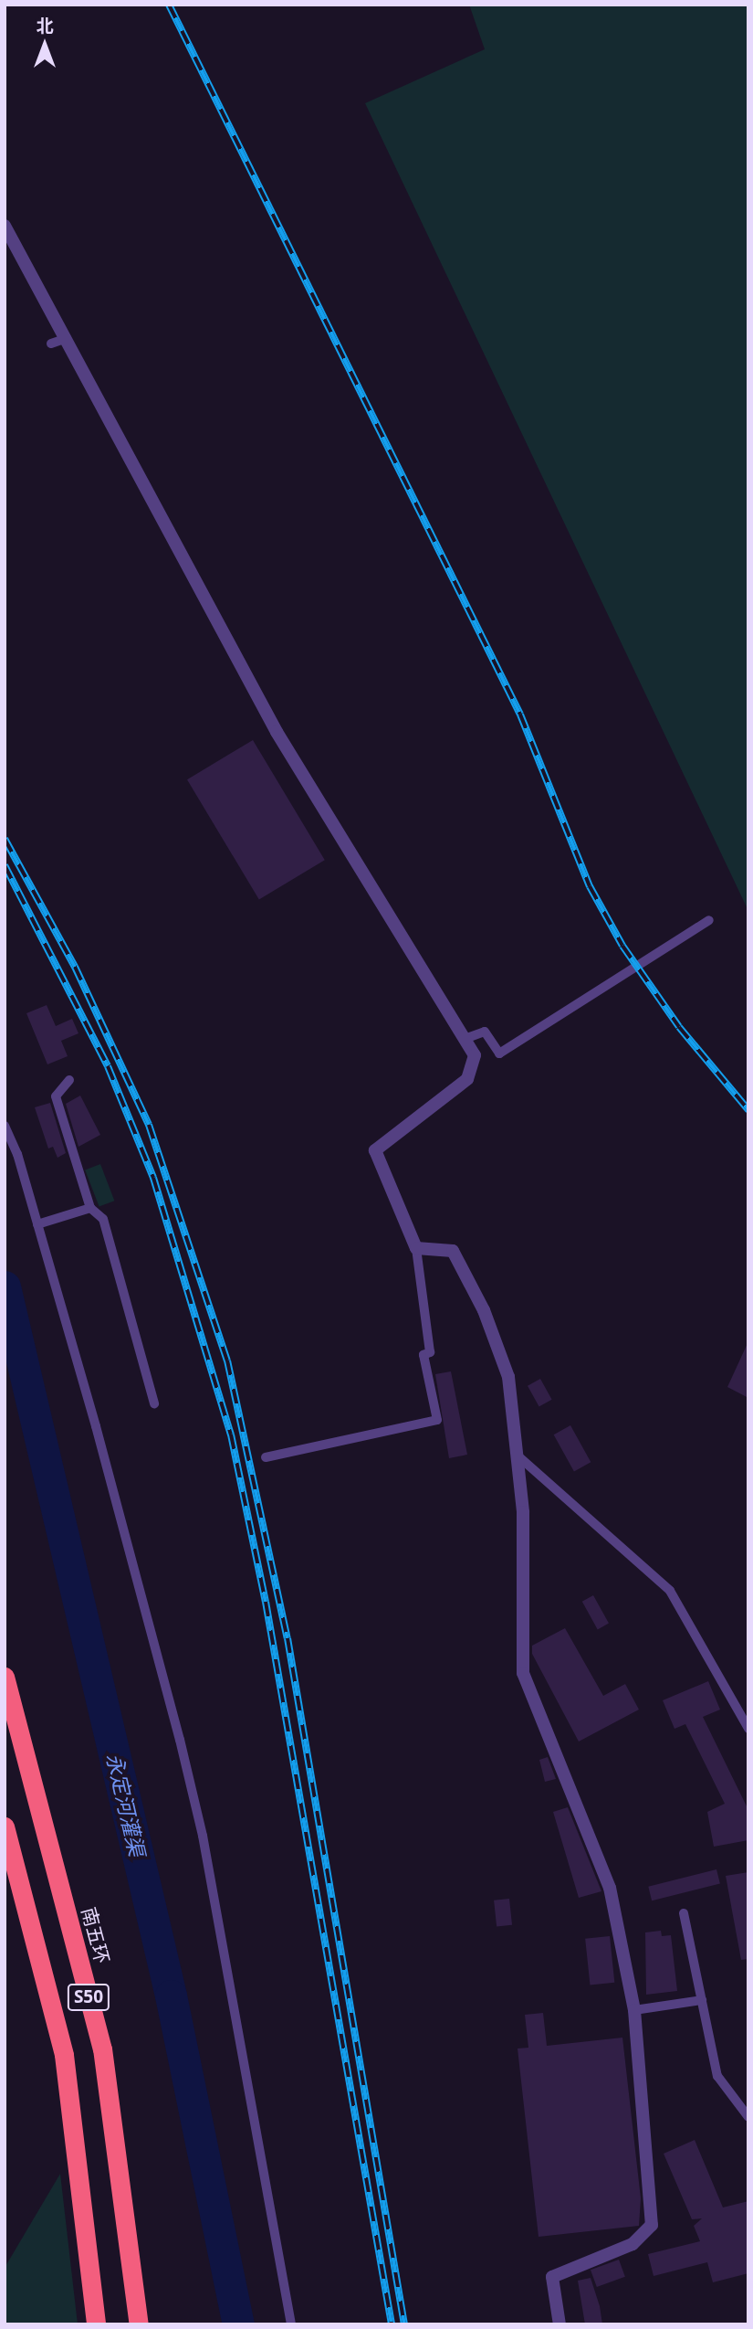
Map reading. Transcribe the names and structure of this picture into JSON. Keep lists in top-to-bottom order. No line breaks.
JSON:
{"streets":{"highway":["南五环","S50"]},"water":["永定河灌渠"],"north":"top"}
